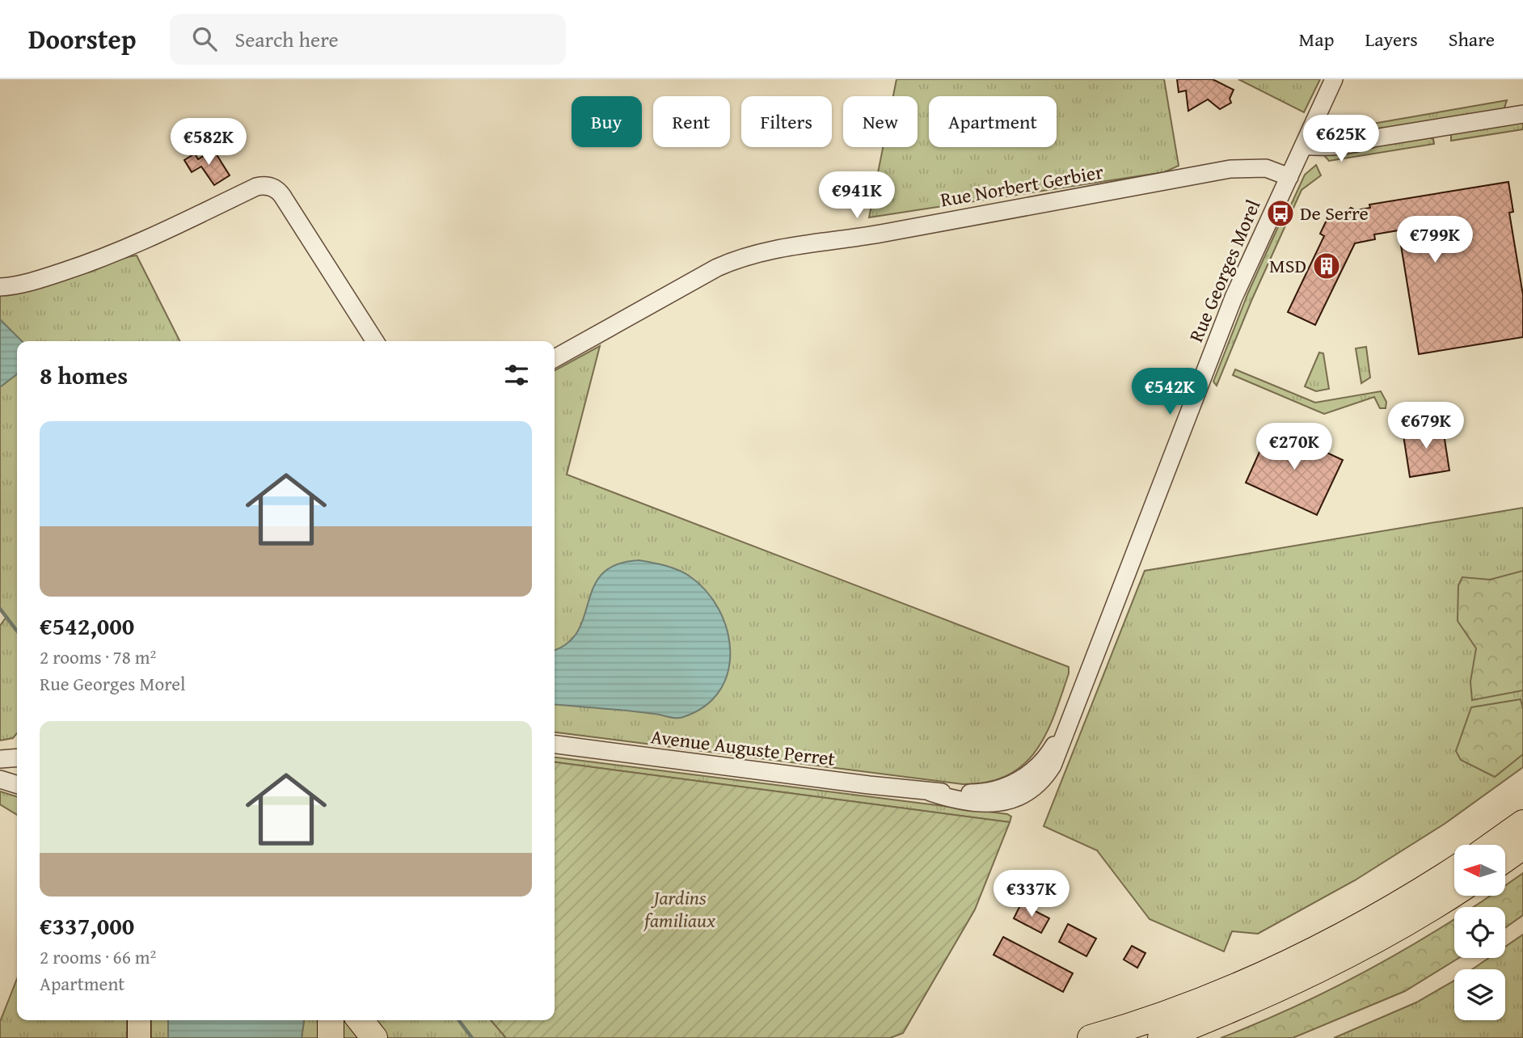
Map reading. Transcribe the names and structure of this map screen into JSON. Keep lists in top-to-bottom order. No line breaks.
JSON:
{"streets":{"street":["Rue Norbert Gerbier","Rue Georges Morel","Avenue Auguste Perret"]},"crossings":[["Rue Norbert Gerbier","Rue Georges Morel"],["Rue Georges Morel","Avenue Auguste Perret"]],"parks":["Jardins familiaux"],"places":{"bus stop":["De Serre"],"building":["MSD"]},"north":"left","page":{"header":"Doorstep","search":"Search here","nav":["Map","Layers","Share"],"chip":["Buy","Rent","Filters","New","Apartment"],"price":["€625K","€582K","€941K","€799K","€542K","€679K","€270K","€337K"],"heading":"8 homes","list":[{"name":"€542,000","note":"2 rooms · 78 m² · Rue Georges Morel"},{"name":"€337,000","note":"2 rooms · 66 m² · Apartment"}]}}
